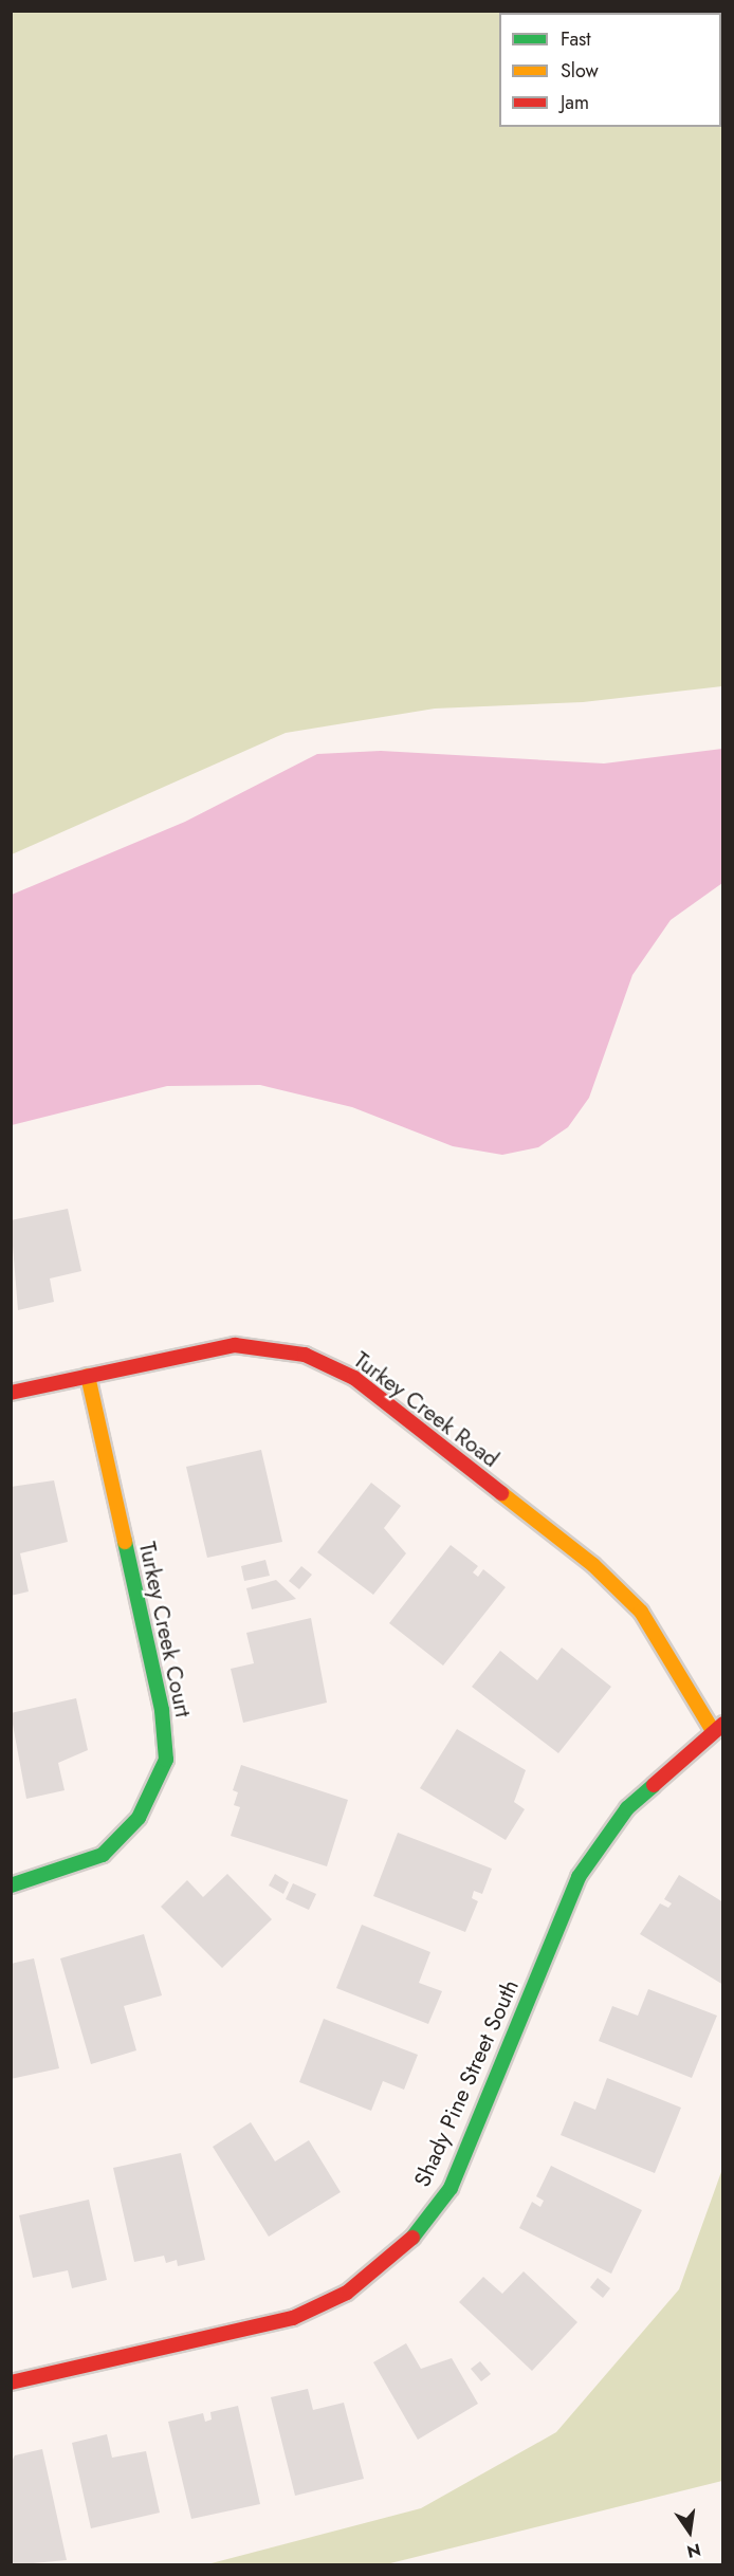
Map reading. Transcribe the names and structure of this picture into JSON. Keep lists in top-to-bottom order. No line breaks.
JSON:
{"streets":{"street":["Turkey Creek Road","Turkey Creek Court","Shady Pine Street South"]},"crossings":[["Turkey Creek Road","Turkey Creek Court"],["Turkey Creek Road","Shady Pine Street South"]],"legend":["Fast","Slow","Jam"],"north":"bottom"}
